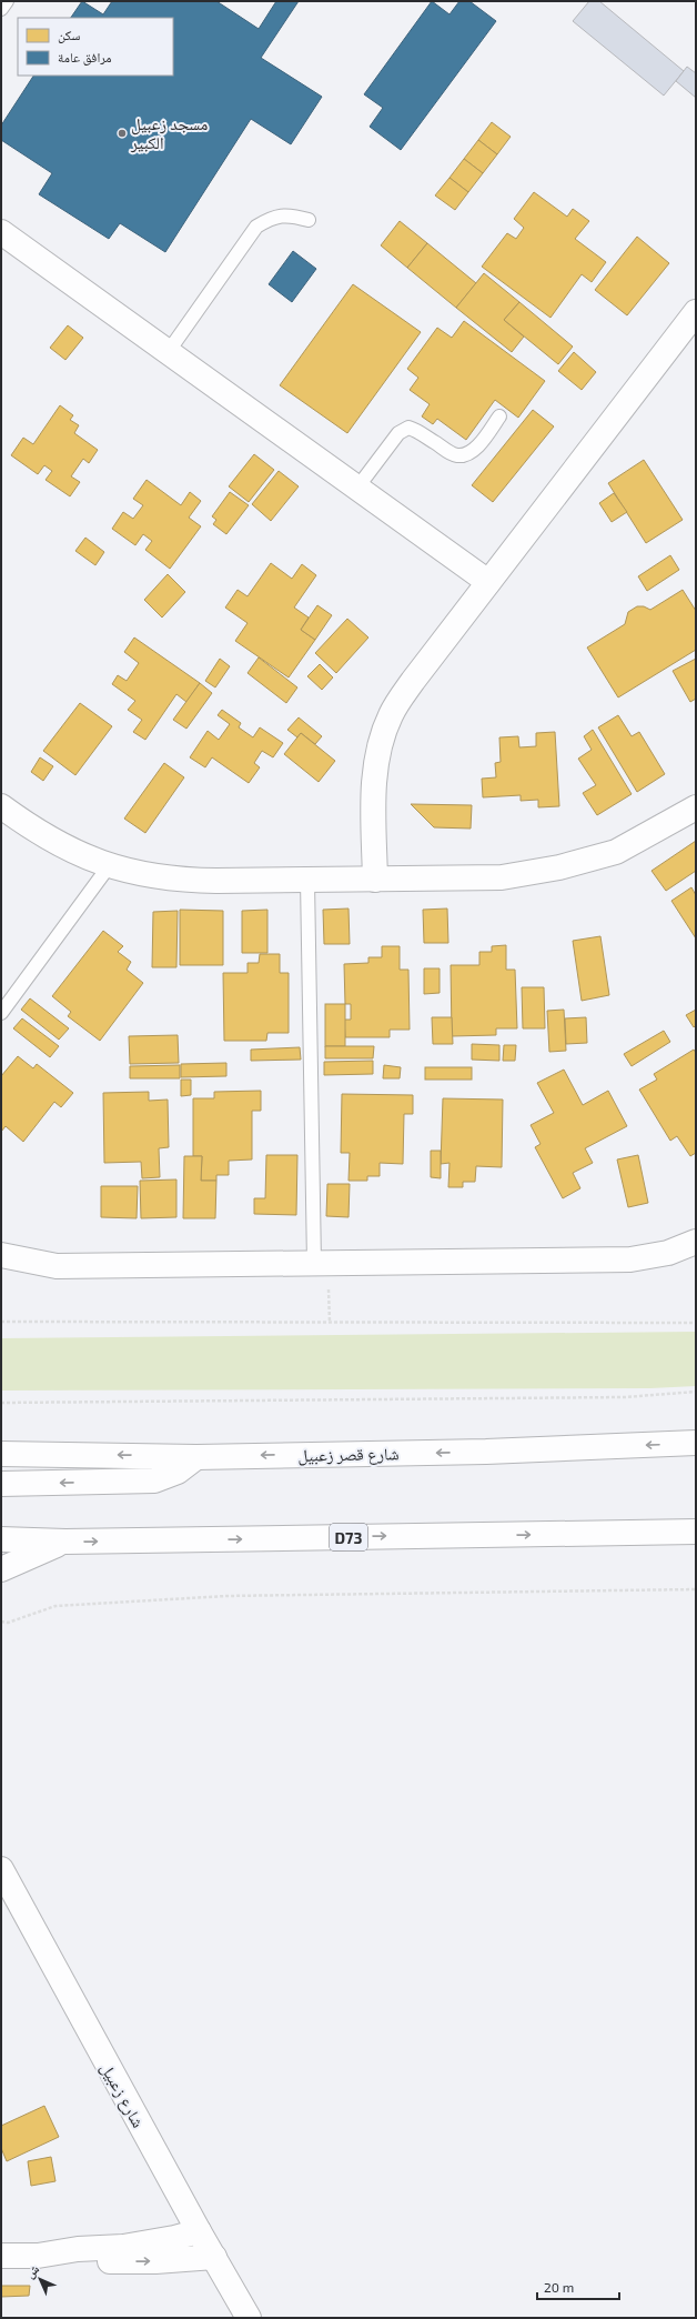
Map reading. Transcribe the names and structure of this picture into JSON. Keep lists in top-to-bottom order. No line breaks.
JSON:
{"streets":{"street":["شارع قصر زعبيل","D73","شارع زعبيل"]},"places":["مسجد زعبيل الكبير"],"legend":["سكن","مرافق عامة"],"scale_bar":"20 m","north":"top left"}
